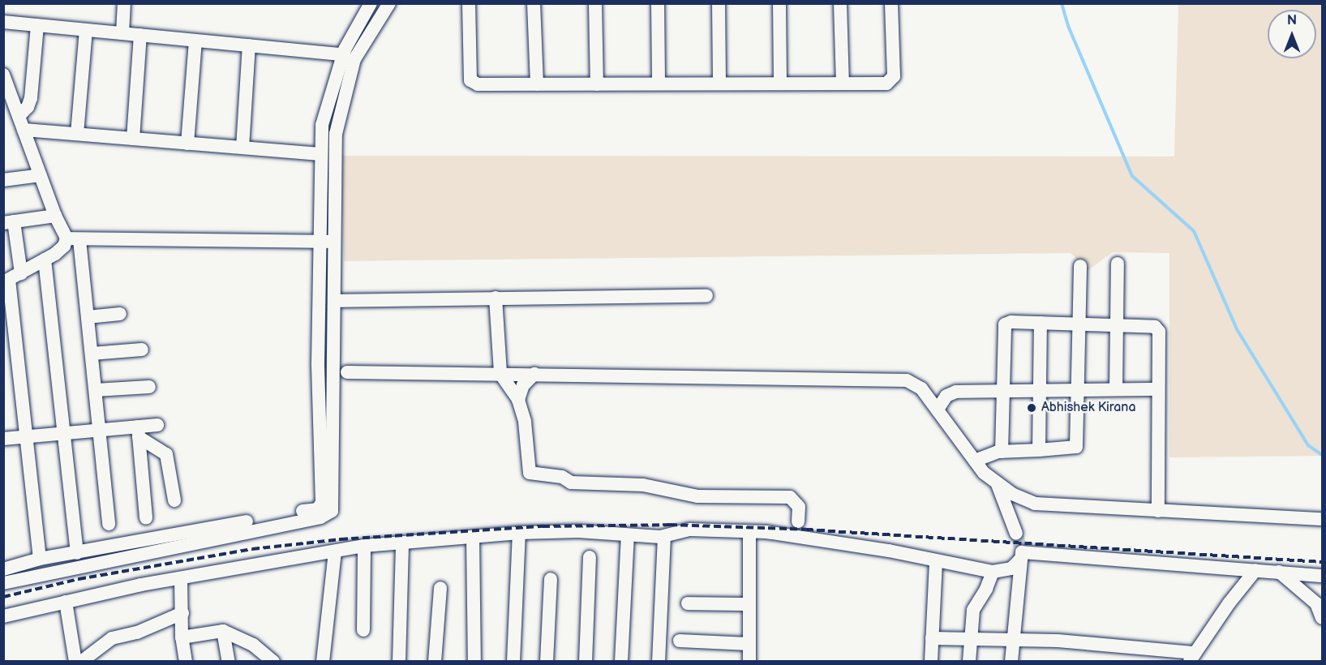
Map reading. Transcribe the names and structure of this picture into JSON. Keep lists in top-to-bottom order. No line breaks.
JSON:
{"places":["Abhishek Kirana"],"north":"top"}
